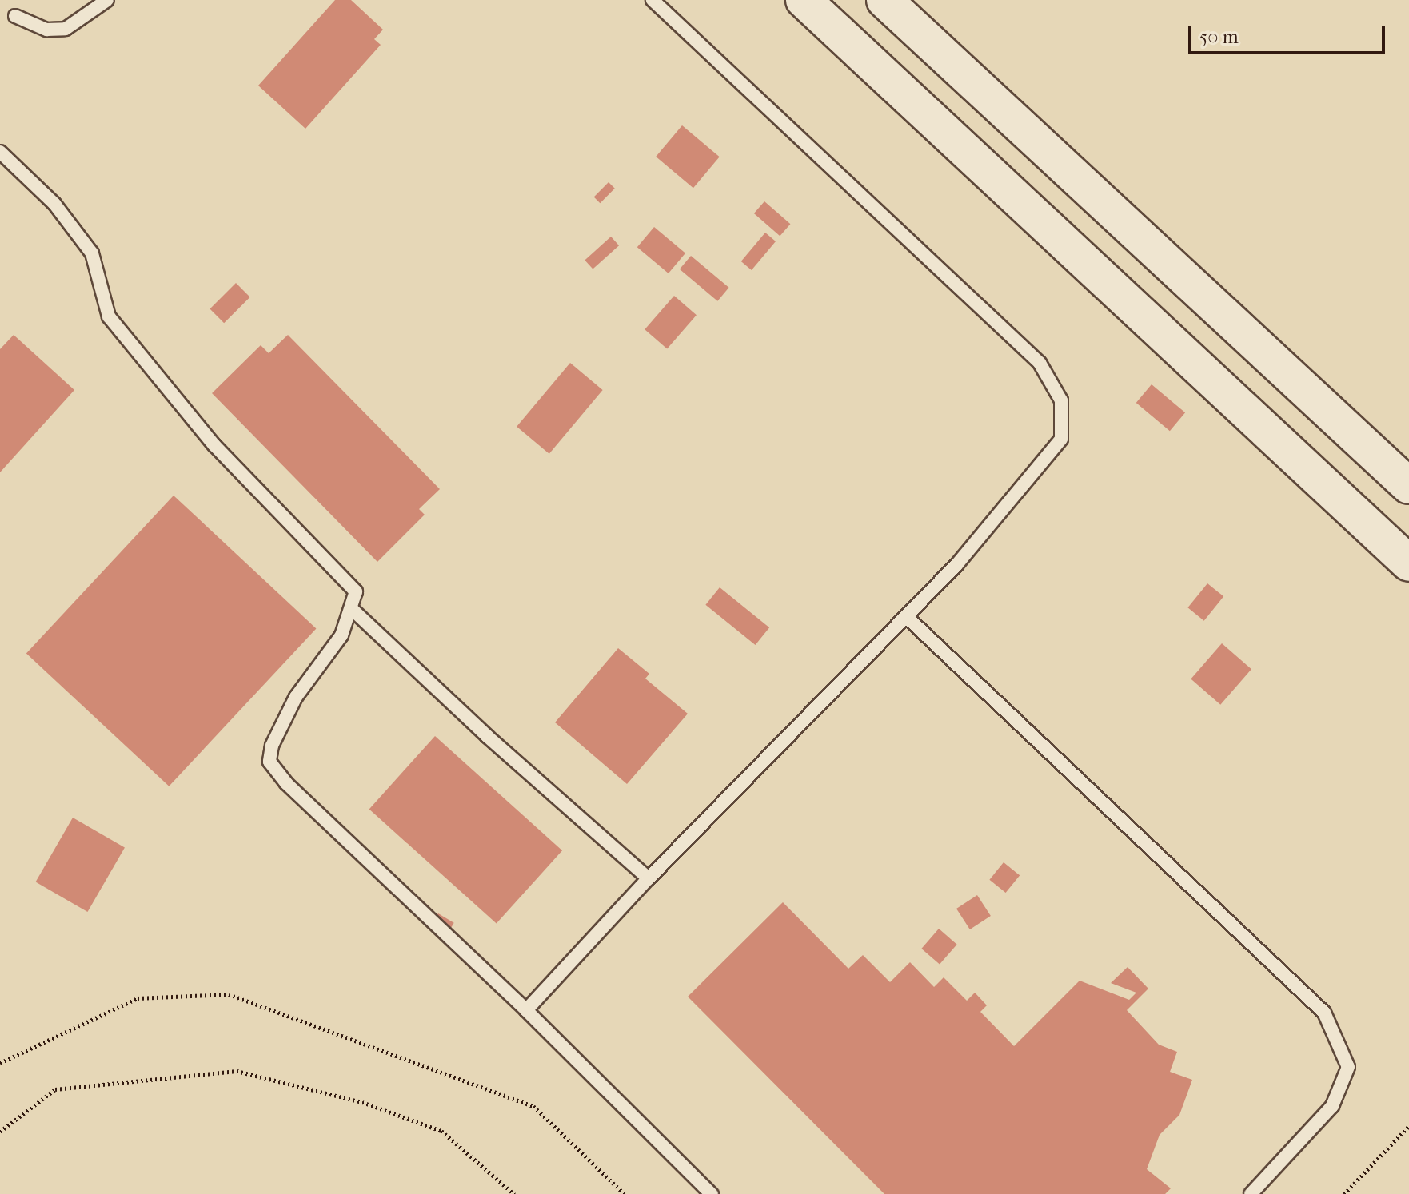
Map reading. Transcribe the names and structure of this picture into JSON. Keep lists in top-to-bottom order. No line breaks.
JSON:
{"scale_bar":"50 m"}
